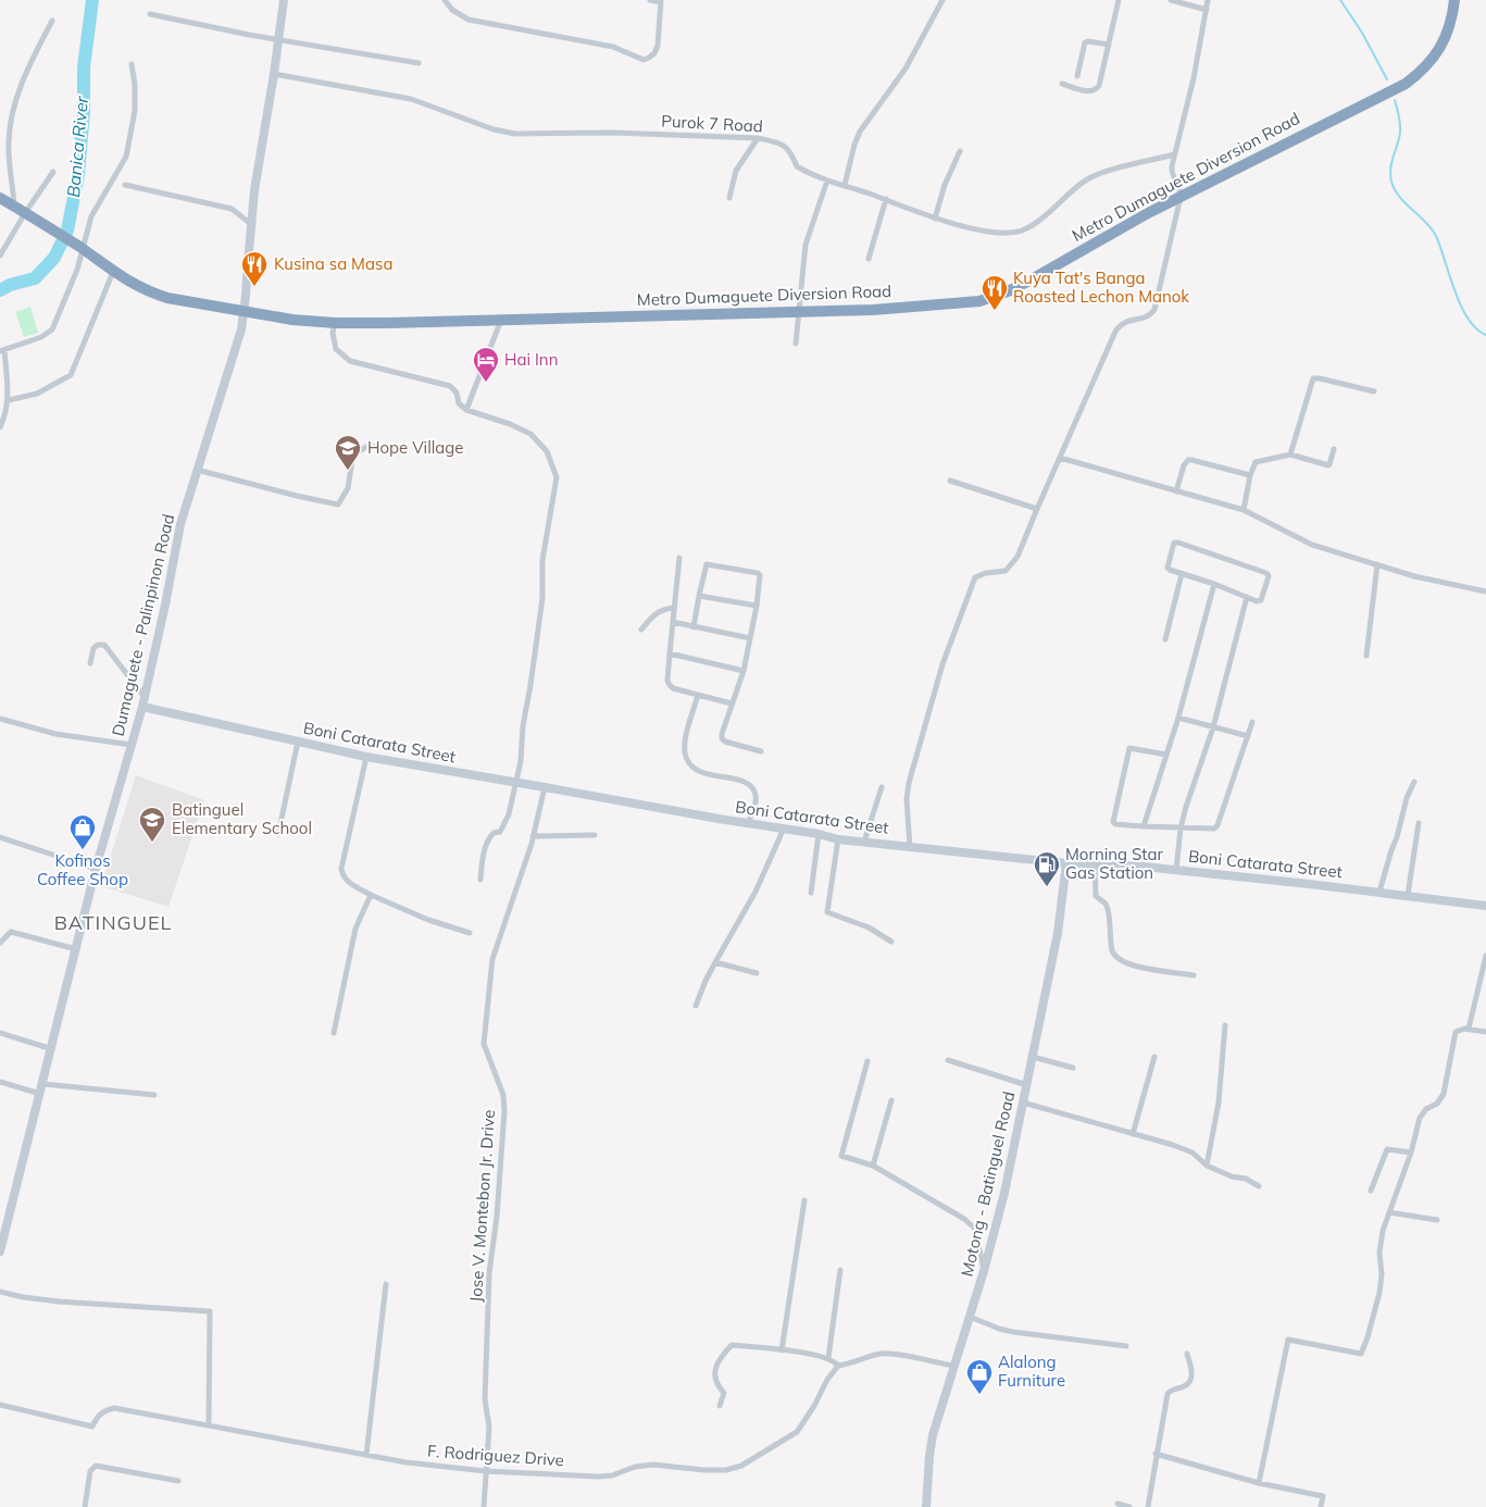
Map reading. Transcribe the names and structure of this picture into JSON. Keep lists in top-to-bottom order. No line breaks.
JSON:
{"streets":{"highway":["Metro Dumaguete Diversion Road"],"street":["Purok 7 Road","Dumaguete - Palinpinon Road","Boni Catarata Street","Motong - Batinguel Road","Jose V. Montebon Jr. Drive","F. Rodriguez Drive"]},"crossings":[["Purok 7 Road","Dumaguete - Palinpinon Road"],["Metro Dumaguete Diversion Road","Dumaguete - Palinpinon Road"],["Dumaguete - Palinpinon Road","Boni Catarata Street"],["Boni Catarata Street","Motong - Batinguel Road"],["Boni Catarata Street","Jose V. Montebon Jr. Drive"],["Jose V. Montebon Jr. Drive","F. Rodriguez Drive"]],"districts":["BATINGUEL"],"water":["Banica River"],"places":{"restaurant":["Kusina sa Masa","Kuya Tat's Banga Roasted Lechon Manok"],"hotel":["Hai Inn"],"school or university":["Hope Village","Batinguel Elementary School"],"shop":["Kofinos Coffee Shop","Alalong Furniture"],"fuel station":["Morning Star Gas Station"]}}
